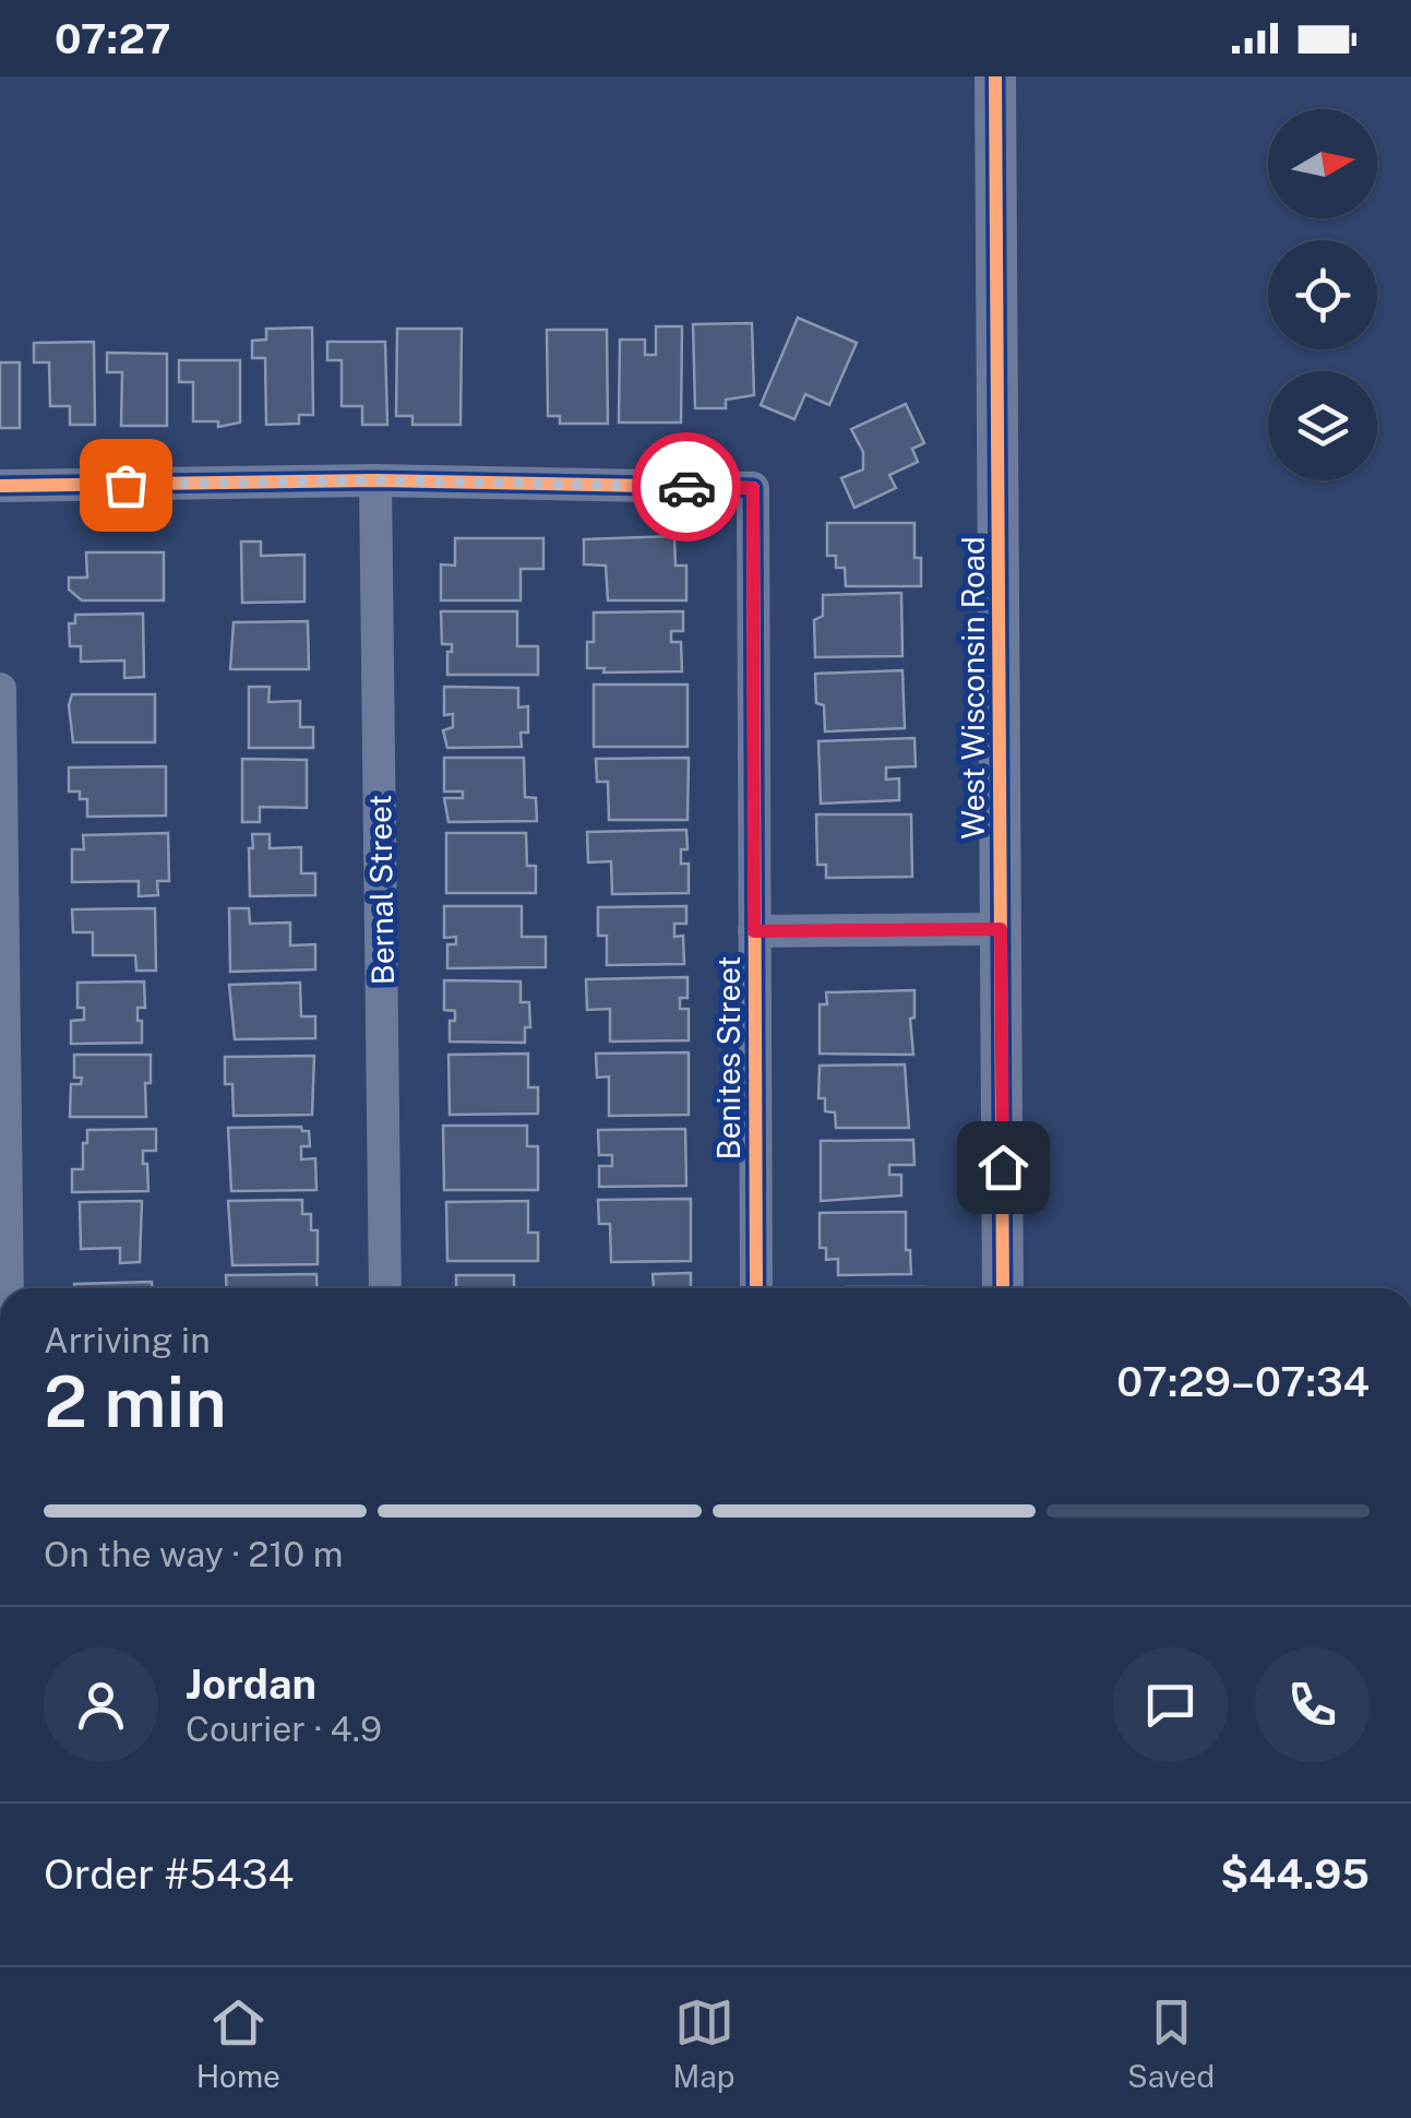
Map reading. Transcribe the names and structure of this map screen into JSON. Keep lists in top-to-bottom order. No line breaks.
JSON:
{"streets":{"street":["West Wisconsin Road","Bernal Street","Benites Street"]},"crossings":[["Bernal Street","Benites Street"]],"north":"right","page":{"status":"07:27","heading":["2 min","Arriving in","07:29–07:34"],"panel":["Jordan","Courier · 4.9","Order #5434","$44.95"],"bar":"On the way · 210 m","tabs":["Home","Map","Saved"]}}
